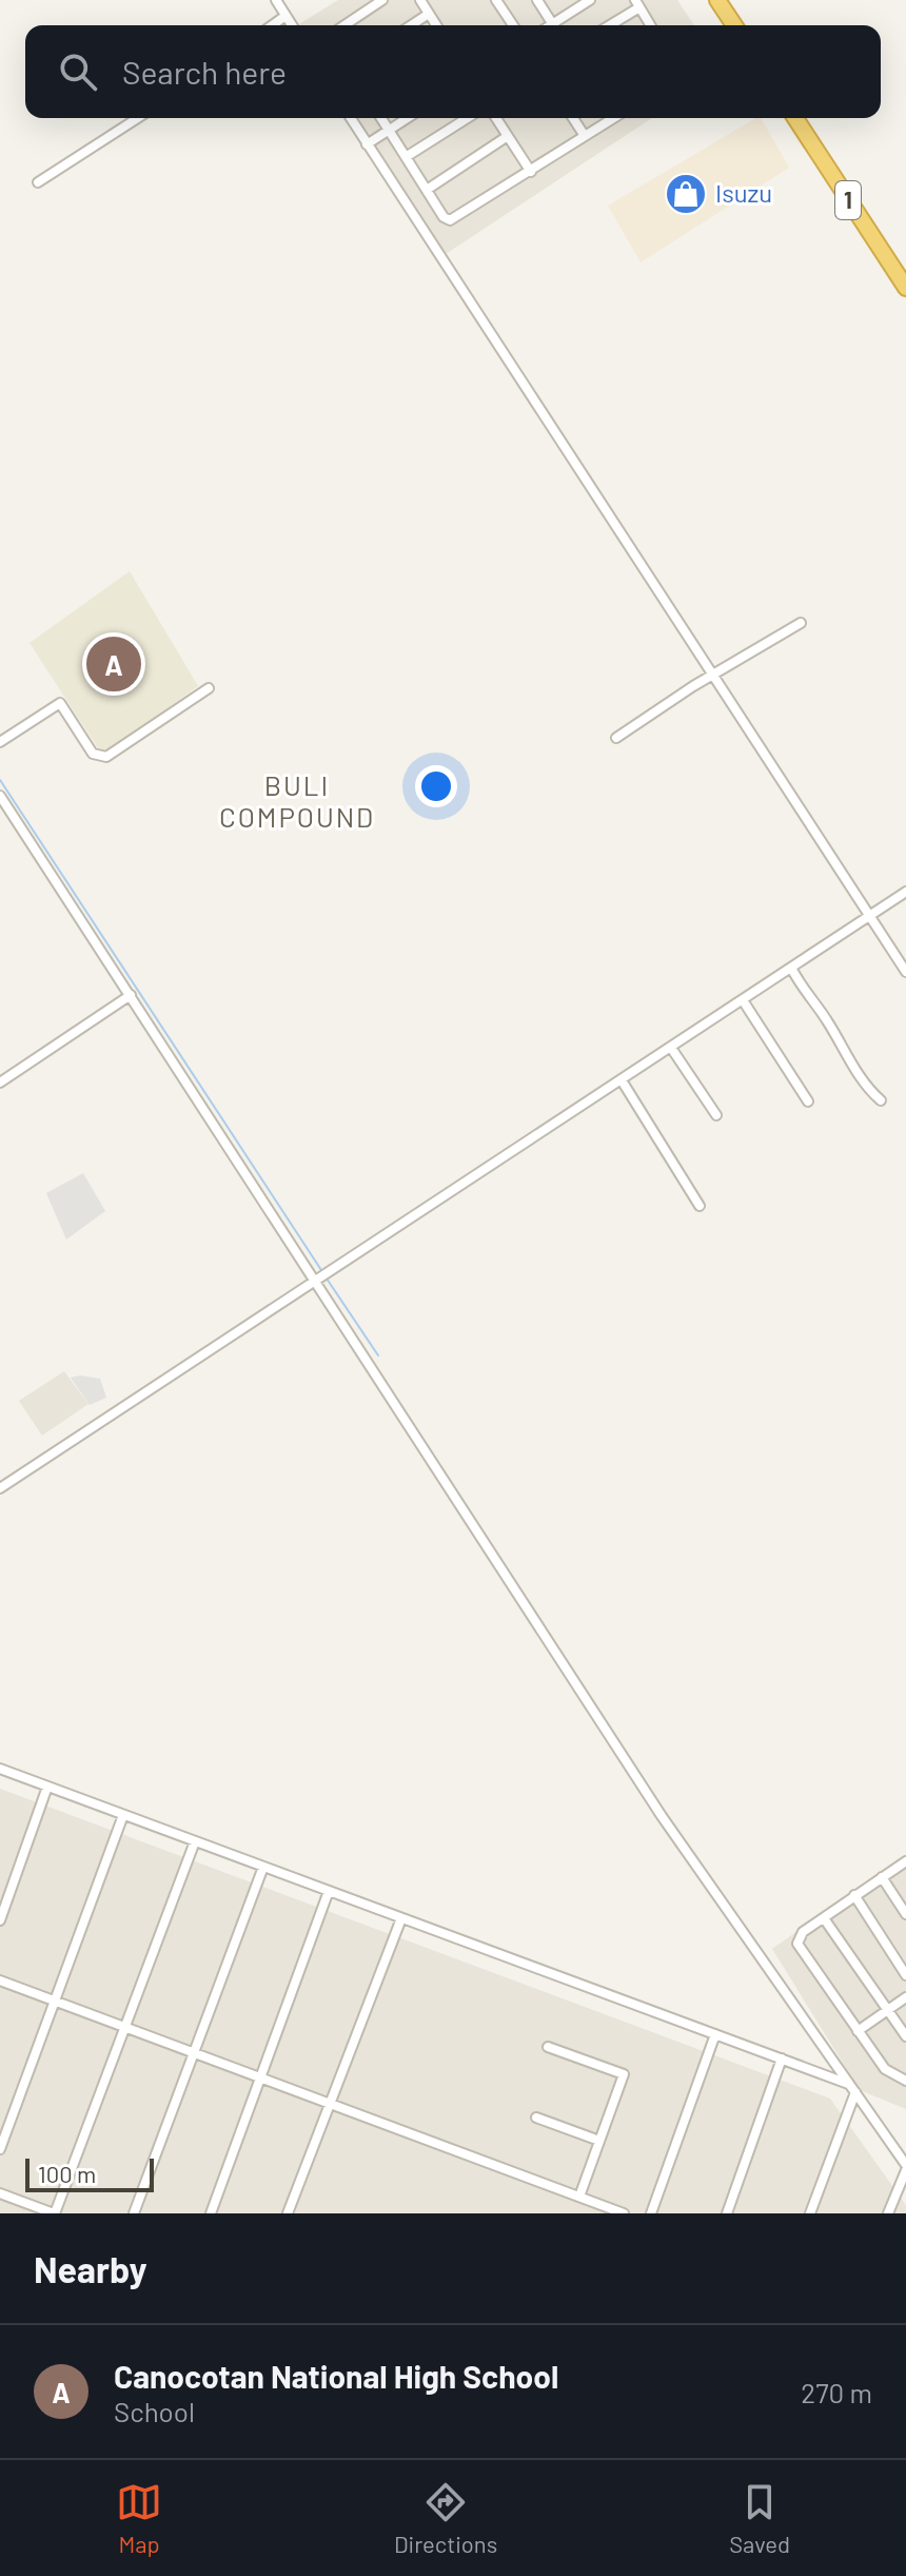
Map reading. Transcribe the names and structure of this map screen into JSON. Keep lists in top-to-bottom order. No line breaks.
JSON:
{"streets":{"highway":["1"]},"districts":["BULI COMPOUND"],"places":{"shop":["Isuzu"]},"scale_bar":"100 m","page":{"search":"Search here","pins":"A","scale":"100 m","heading":"Nearby","list":[{"mark":"A","name":"Canocotan National High School","note":"School","value":"270 m"}],"nav":["Map","Directions","Saved"]}}
